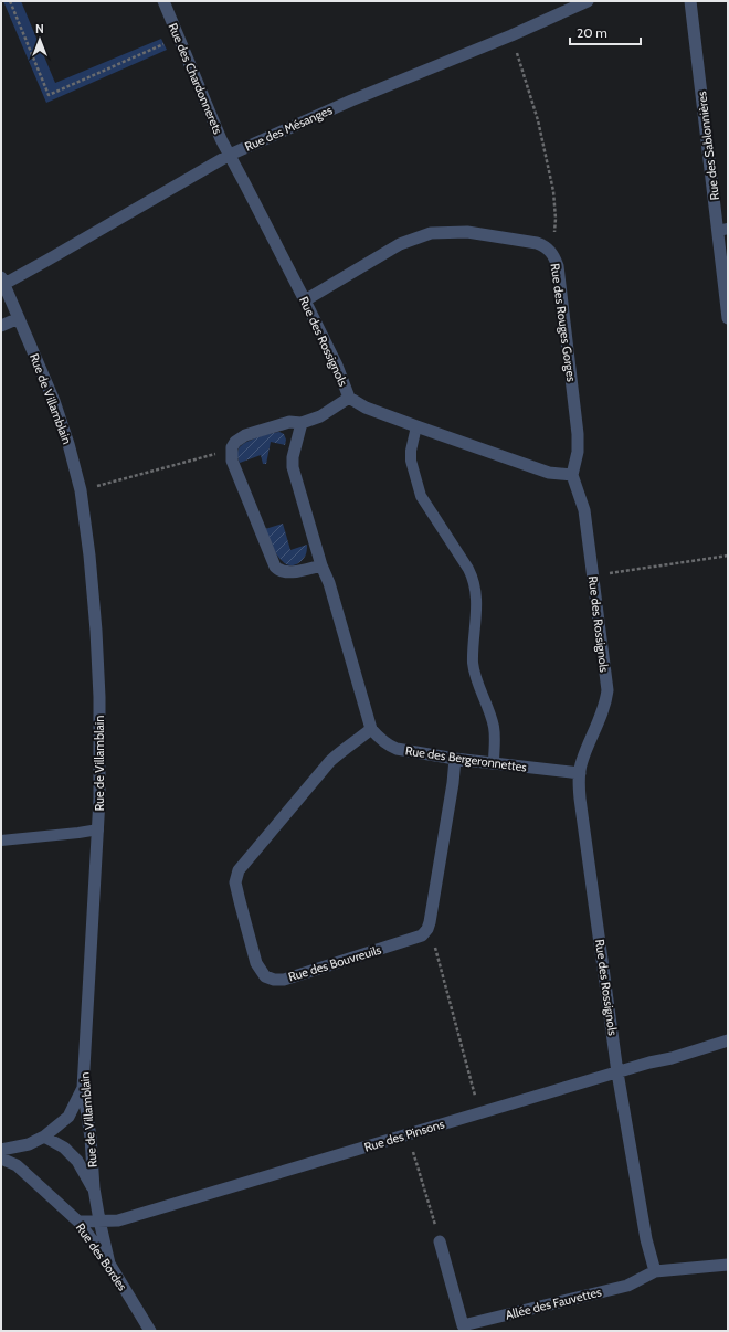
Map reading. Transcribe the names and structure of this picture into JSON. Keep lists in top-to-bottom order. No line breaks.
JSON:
{"streets":{"street":["Rue des Chardonnerets","Rue des Mésanges","Rue des Sablonnières","Rue des Rouges Gorges","Rue des Rossignols","Rue de Villamblain","Rue des Bergeronnettes","Rue des Bouvreuils","Rue des Pinsons","Rue des Bordes","Allée des Fauvettes"]},"crossings":[["Rue des Chardonnerets","Rue des Mésanges"],["Rue des Chardonnerets","Rue des Rossignols"],["Rue des Mésanges","Rue des Rossignols"],["Rue des Mésanges","Rue de Villamblain"],["Rue des Rouges Gorges","Rue des Rossignols"],["Rue des Rossignols","Rue des Bergeronnettes"],["Rue des Rossignols","Rue des Pinsons"],["Rue des Rossignols","Allée des Fauvettes"],["Rue de Villamblain","Rue des Pinsons"],["Rue de Villamblain","Rue des Bordes"],["Rue des Bergeronnettes","Rue des Bouvreuils"],["Rue des Pinsons","Rue des Bordes"]],"scale_bar":"20 m","north":"top"}
